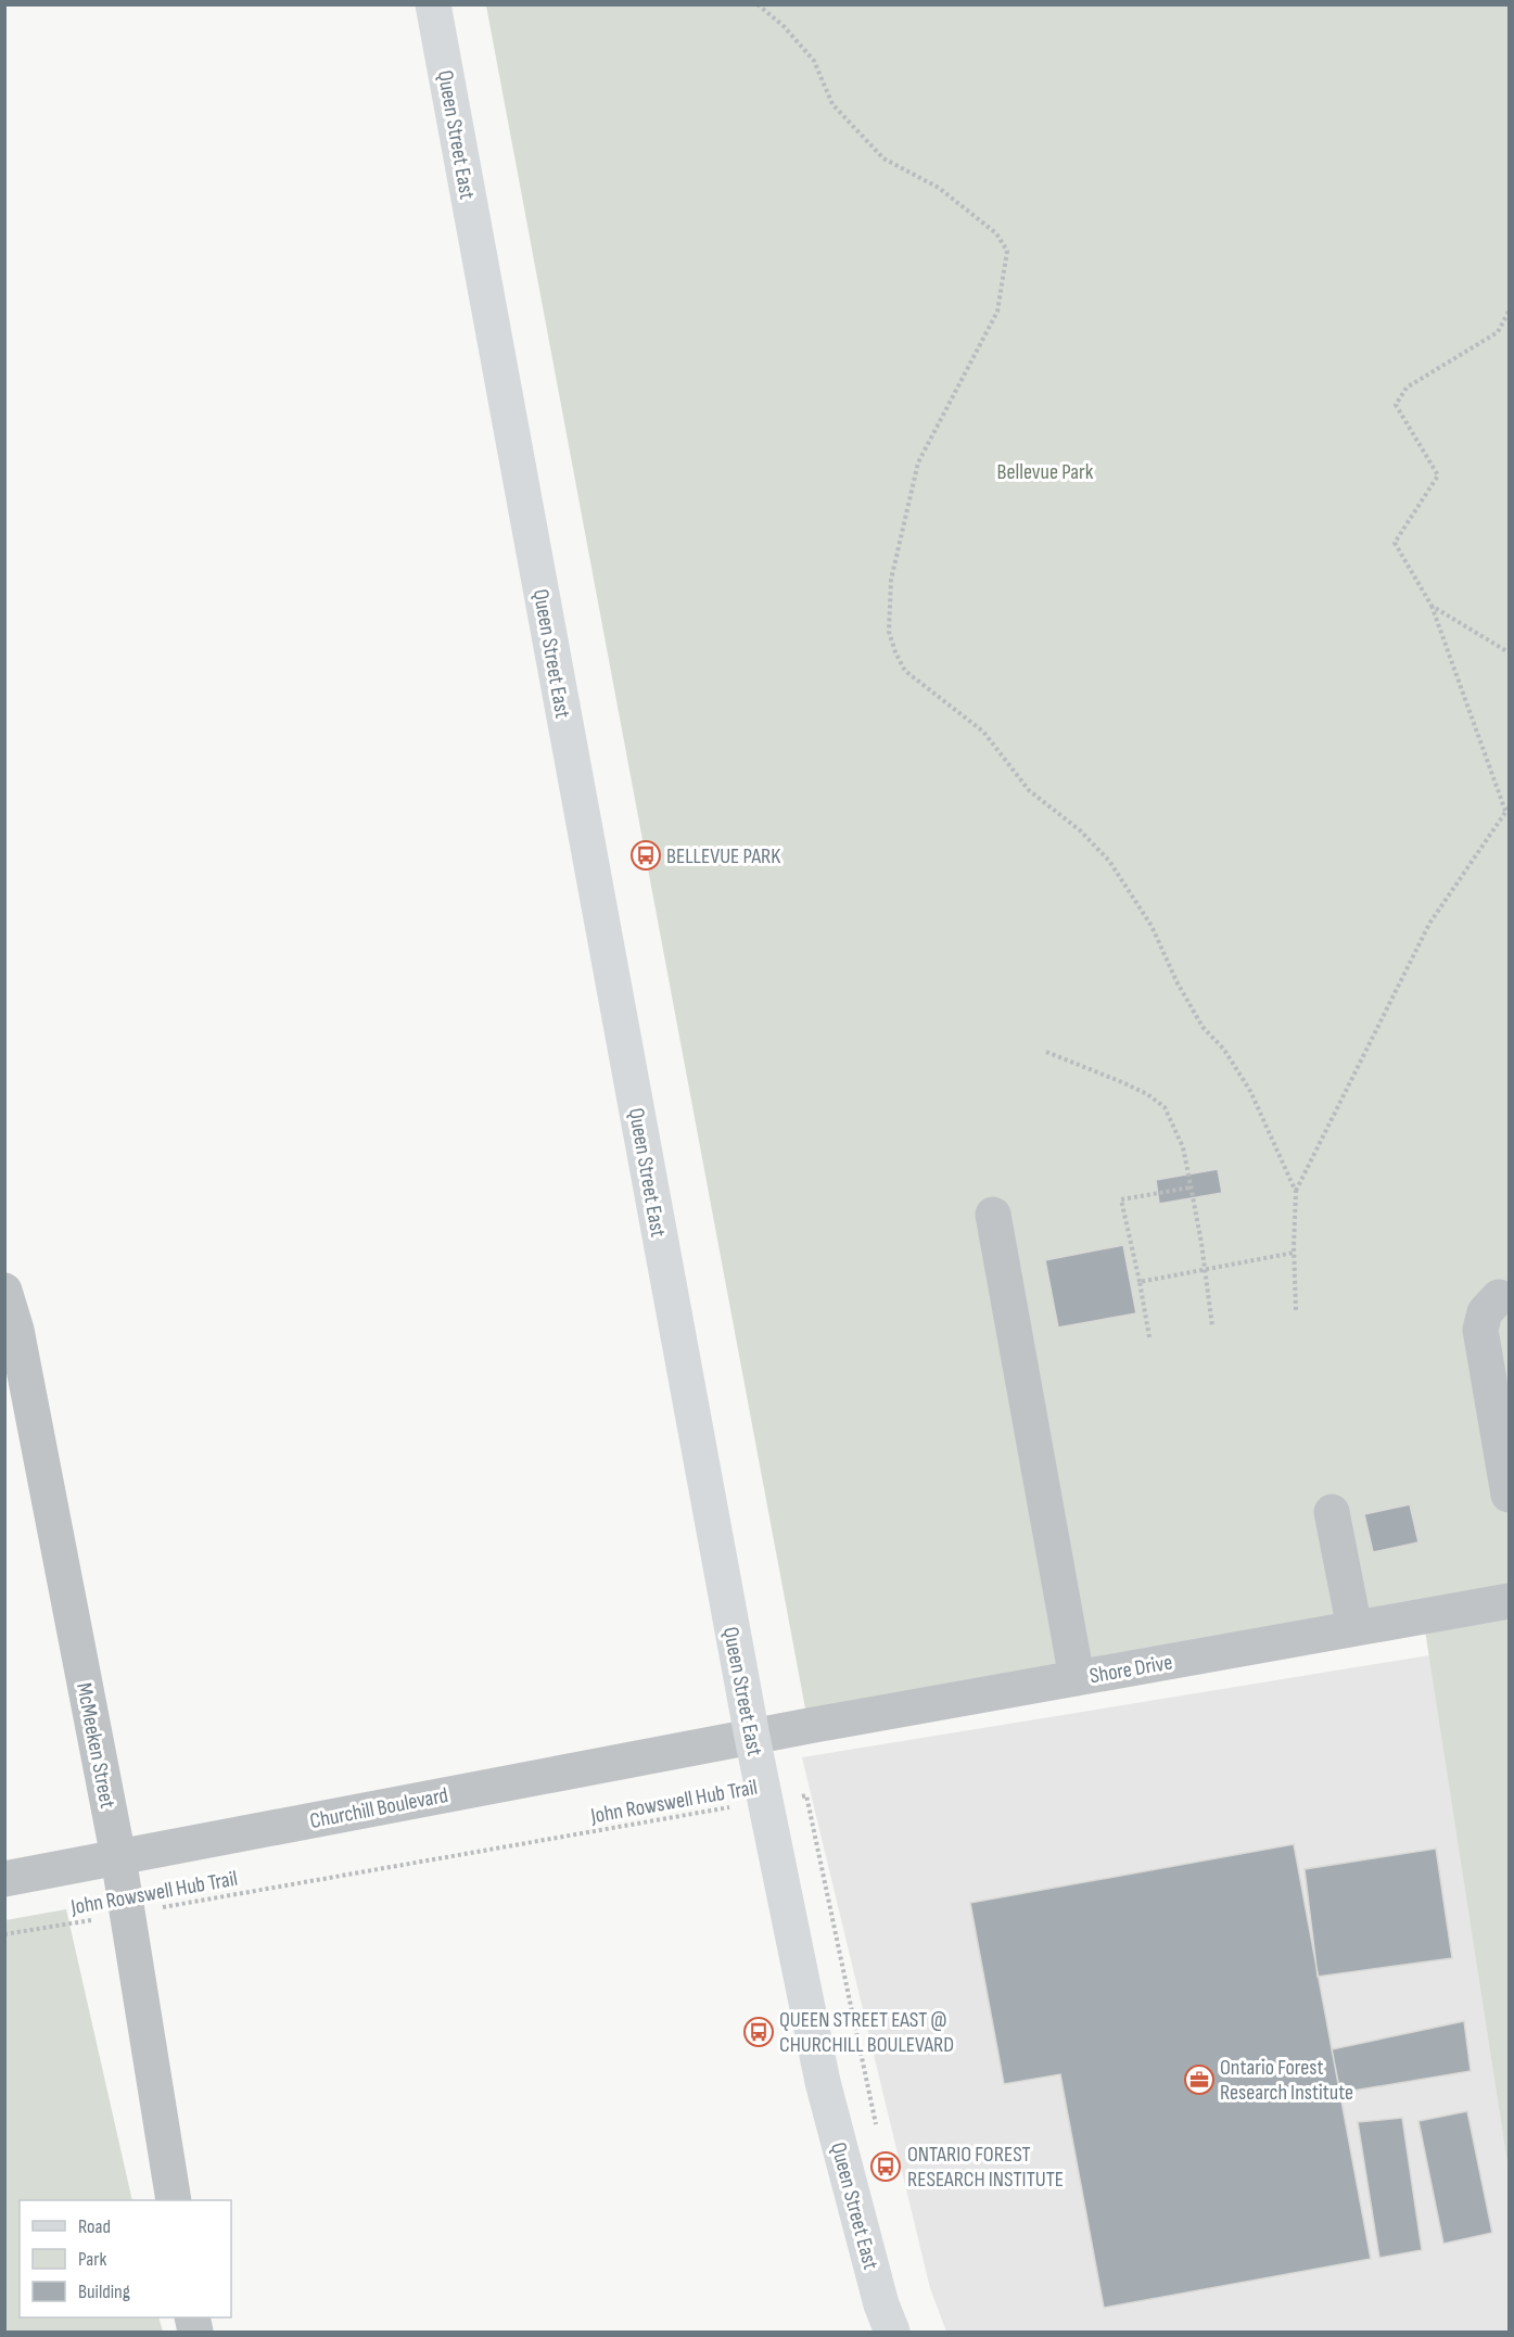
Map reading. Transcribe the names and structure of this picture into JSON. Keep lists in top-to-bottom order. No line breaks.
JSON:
{"streets":{"main road":["Queen Street East"],"street":["Shore Drive","McMeeken Street","Churchill Boulevard"],"path":["John Rowswell Hub Trail"]},"crossings":[["Queen Street East","Shore Drive"],["Queen Street East","John Rowswell Hub Trail"],["Queen Street East","Churchill Boulevard"],["Shore Drive","Churchill Boulevard"],["McMeeken Street","John Rowswell Hub Trail"],["McMeeken Street","Churchill Boulevard"]],"parks":["Bellevue Park"],"places":{"bus stop":["BELLEVUE PARK","QUEEN STREET EAST @ CHURCHILL BOULEVARD","ONTARIO FOREST RESEARCH INSTITUTE"],"office":["Ontario Forest Research Institute"]},"legend":["Road","Park","Building"]}
